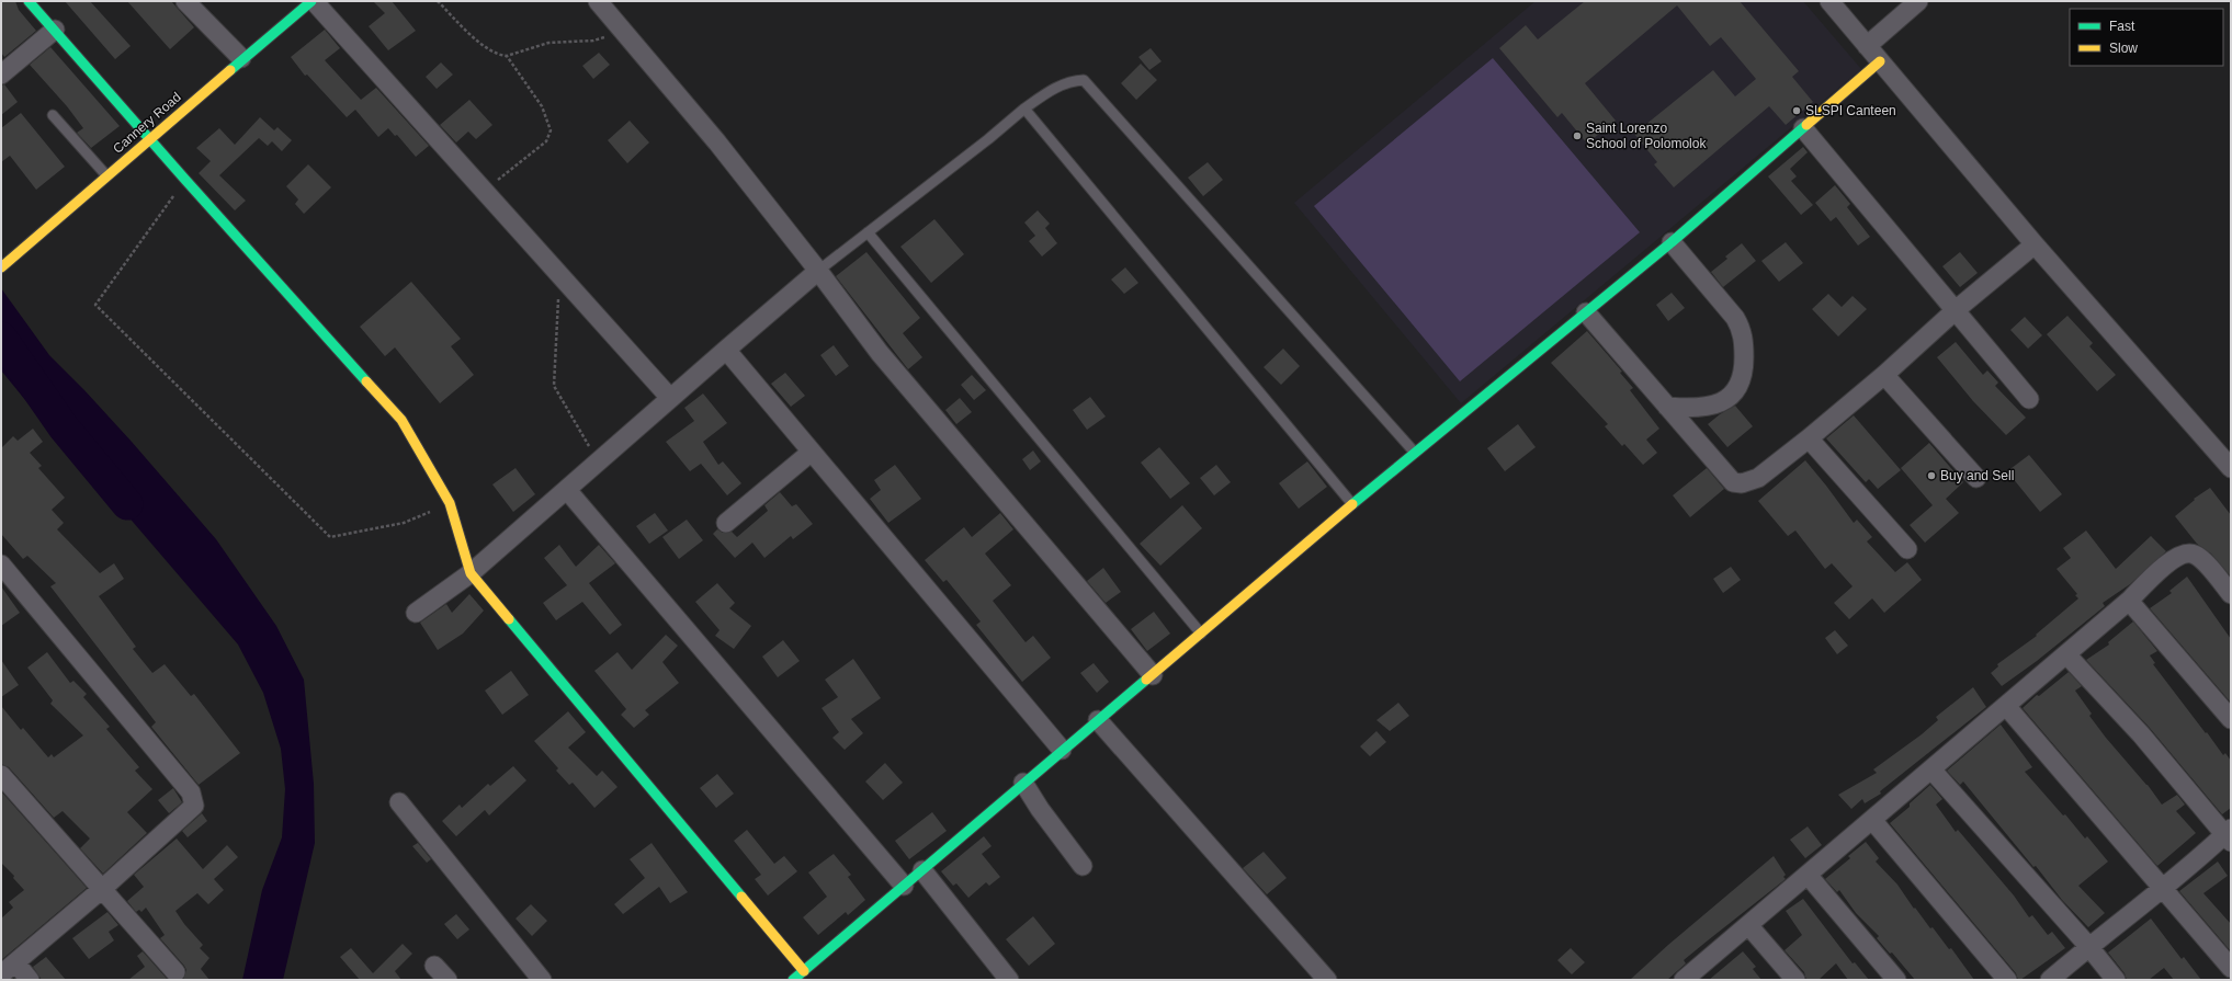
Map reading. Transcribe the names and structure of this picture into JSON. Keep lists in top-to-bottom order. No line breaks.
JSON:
{"streets":{"street":["Cannery Road"]},"places":["SLSPI Canteen","Saint Lorenzo School of Polomolok","Buy and Sell"],"legend":["Fast","Slow"]}
